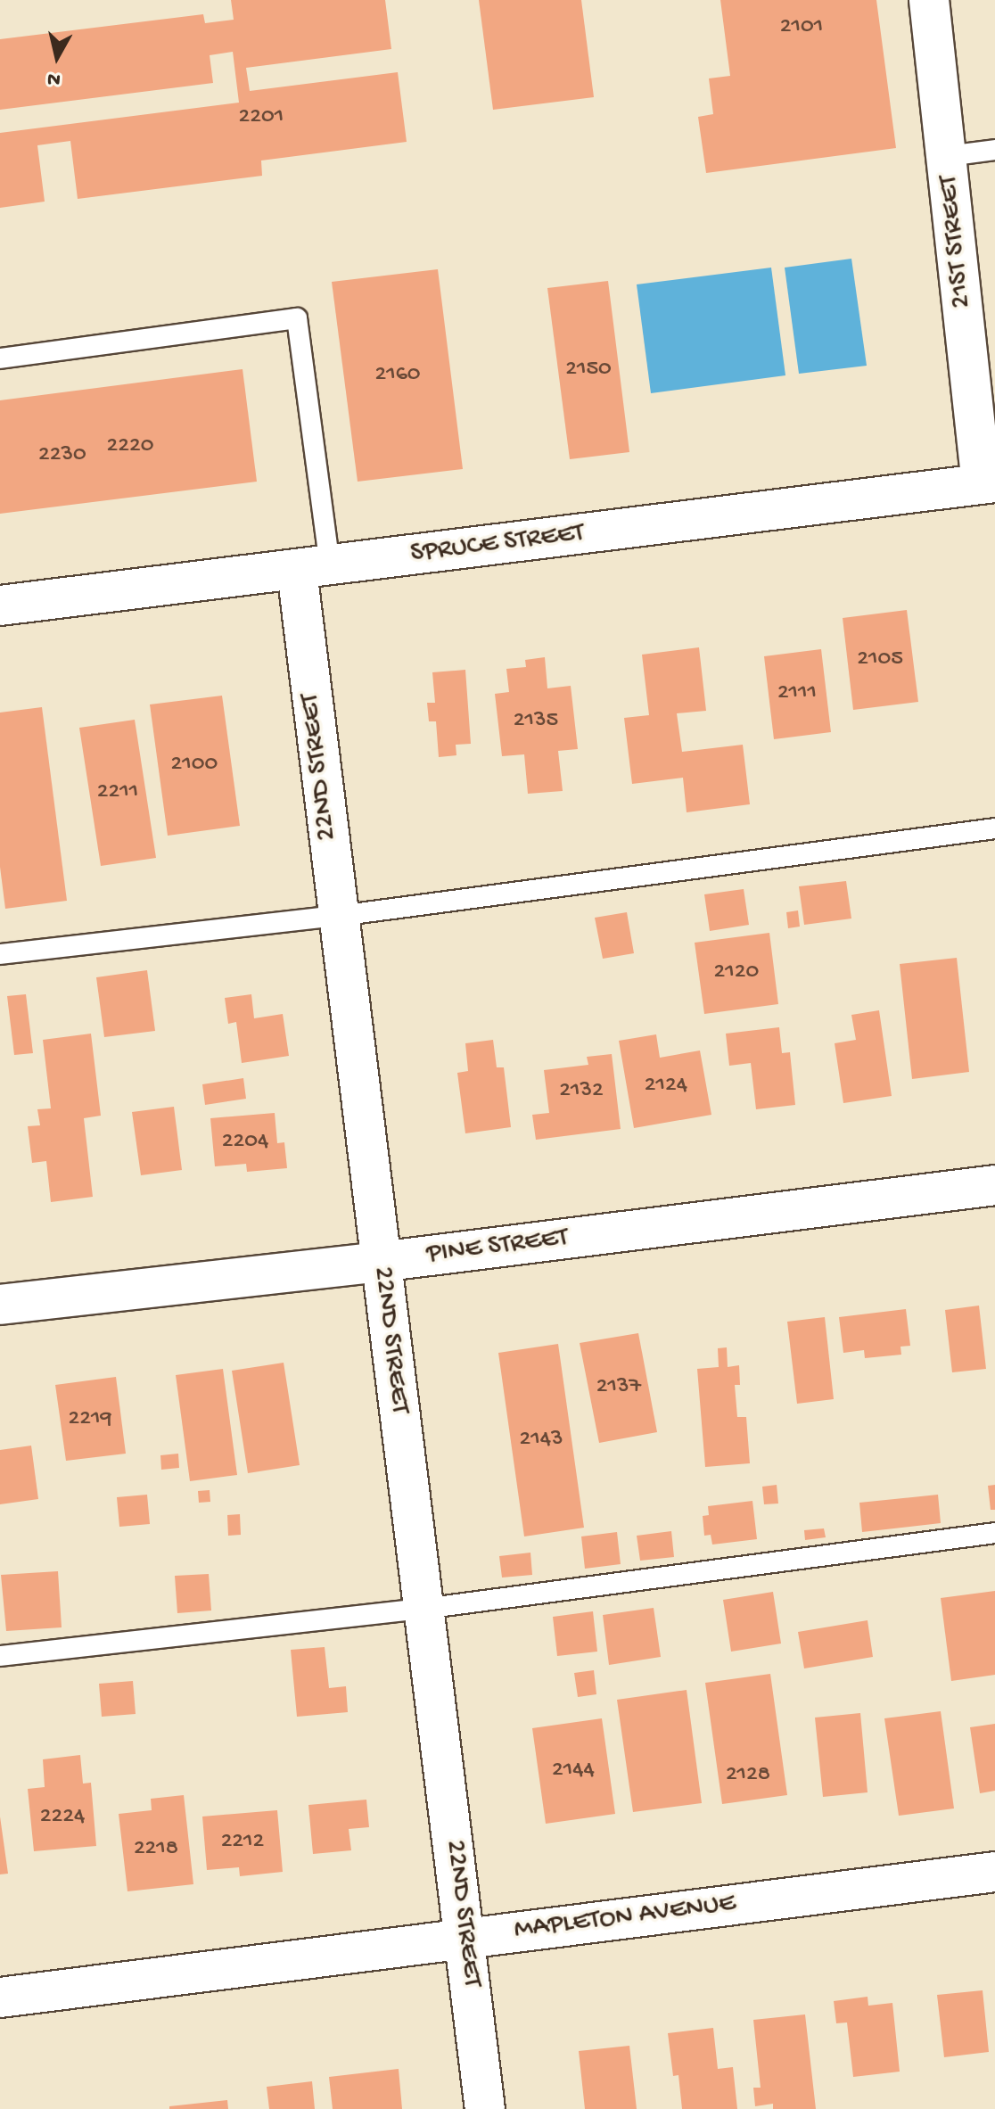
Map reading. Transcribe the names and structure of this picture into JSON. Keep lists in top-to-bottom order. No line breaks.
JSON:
{"streets":{"street":["21ST STREET","SPRUCE STREET","22ND STREET","PINE STREET","MAPLETON AVENUE"]},"crossings":[["21ST STREET","SPRUCE STREET"],["SPRUCE STREET","22ND STREET"],["22ND STREET","PINE STREET"],["22ND STREET","MAPLETON AVENUE"]],"house_numbers":["2101","2201","2150","2160","2220","2230","2105","2111","2135","2100","2211","2120","2124","2132","2204","2137","2219","2143","2144","2128","2224","2212","2218"],"north":"bottom"}
